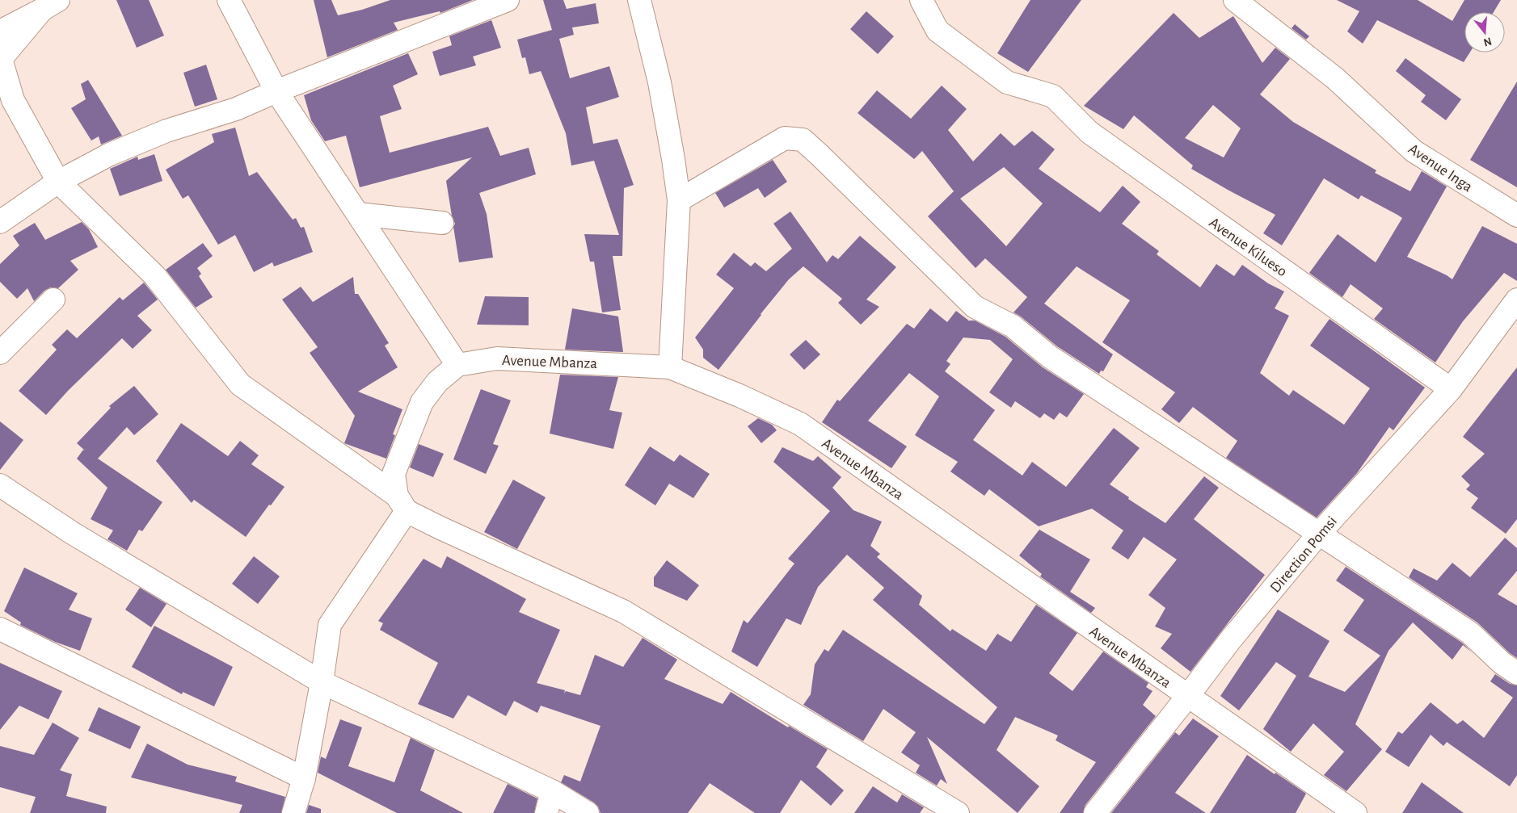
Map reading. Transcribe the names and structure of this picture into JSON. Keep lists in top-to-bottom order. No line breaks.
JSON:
{"streets":{"street":["Avenue Inga","Avenue Kilueso","Avenue Mbanza","Direction Pomsi"]},"crossings":[["Avenue Kilueso","Direction Pomsi"],["Avenue Mbanza","Direction Pomsi"]],"north":"bottom"}
